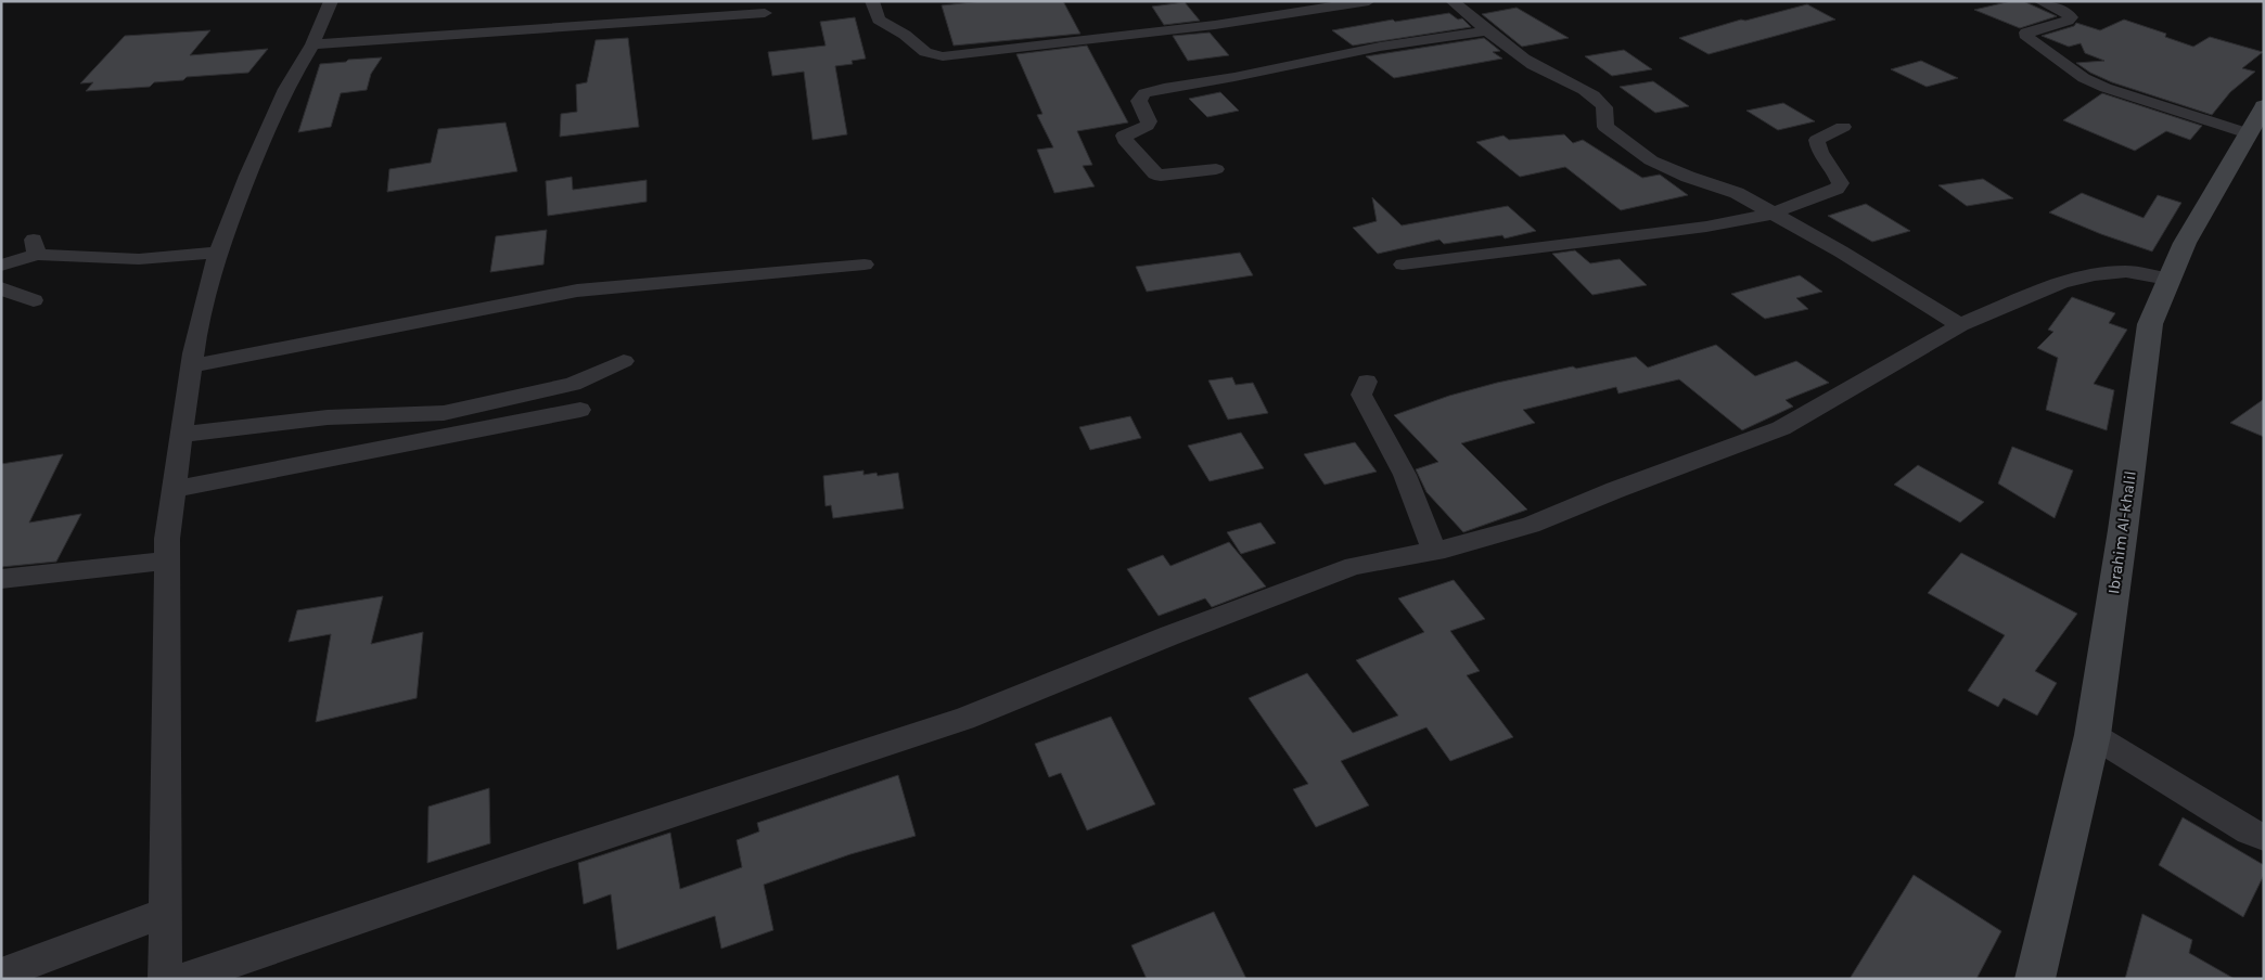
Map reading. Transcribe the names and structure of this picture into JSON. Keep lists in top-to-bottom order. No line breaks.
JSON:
{"streets":{"street":["Ibrahim Al-khalil"]}}
